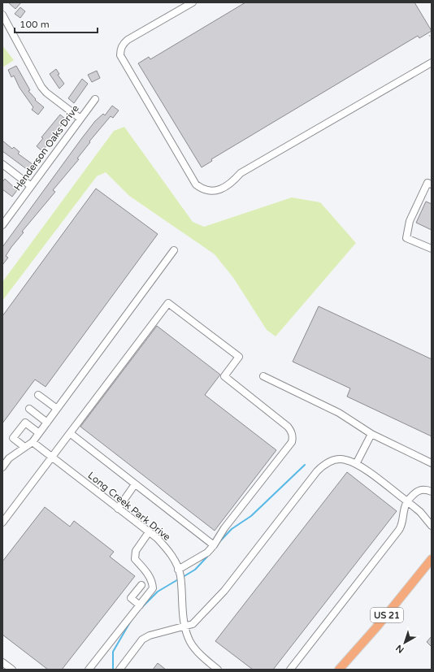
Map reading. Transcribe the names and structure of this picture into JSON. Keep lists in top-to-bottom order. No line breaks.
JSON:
{"streets":{"main road":["US 21"],"street":["Henderson Oaks Drive","Long Creek Park Drive"]},"scale_bar":"100 m","north":"bottom left"}
